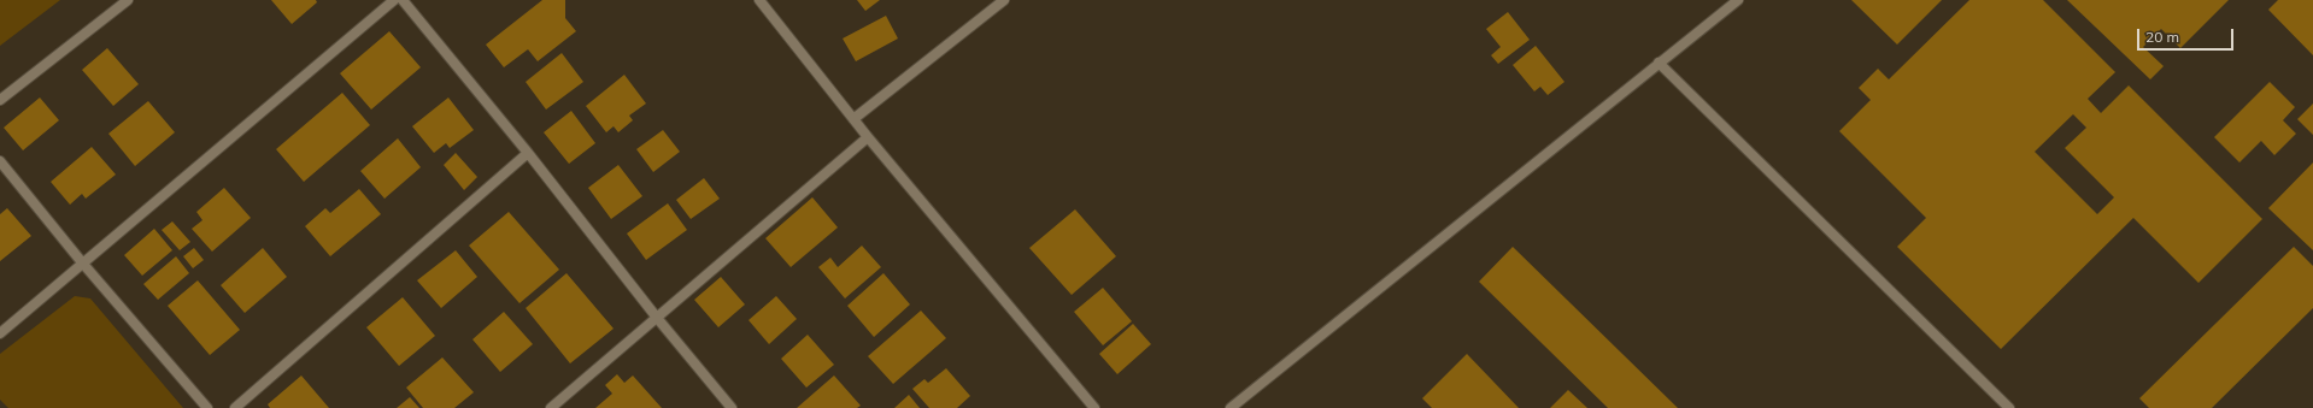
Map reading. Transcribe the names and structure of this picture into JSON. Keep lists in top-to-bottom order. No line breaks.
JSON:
{"scale_bar":"20 m"}
